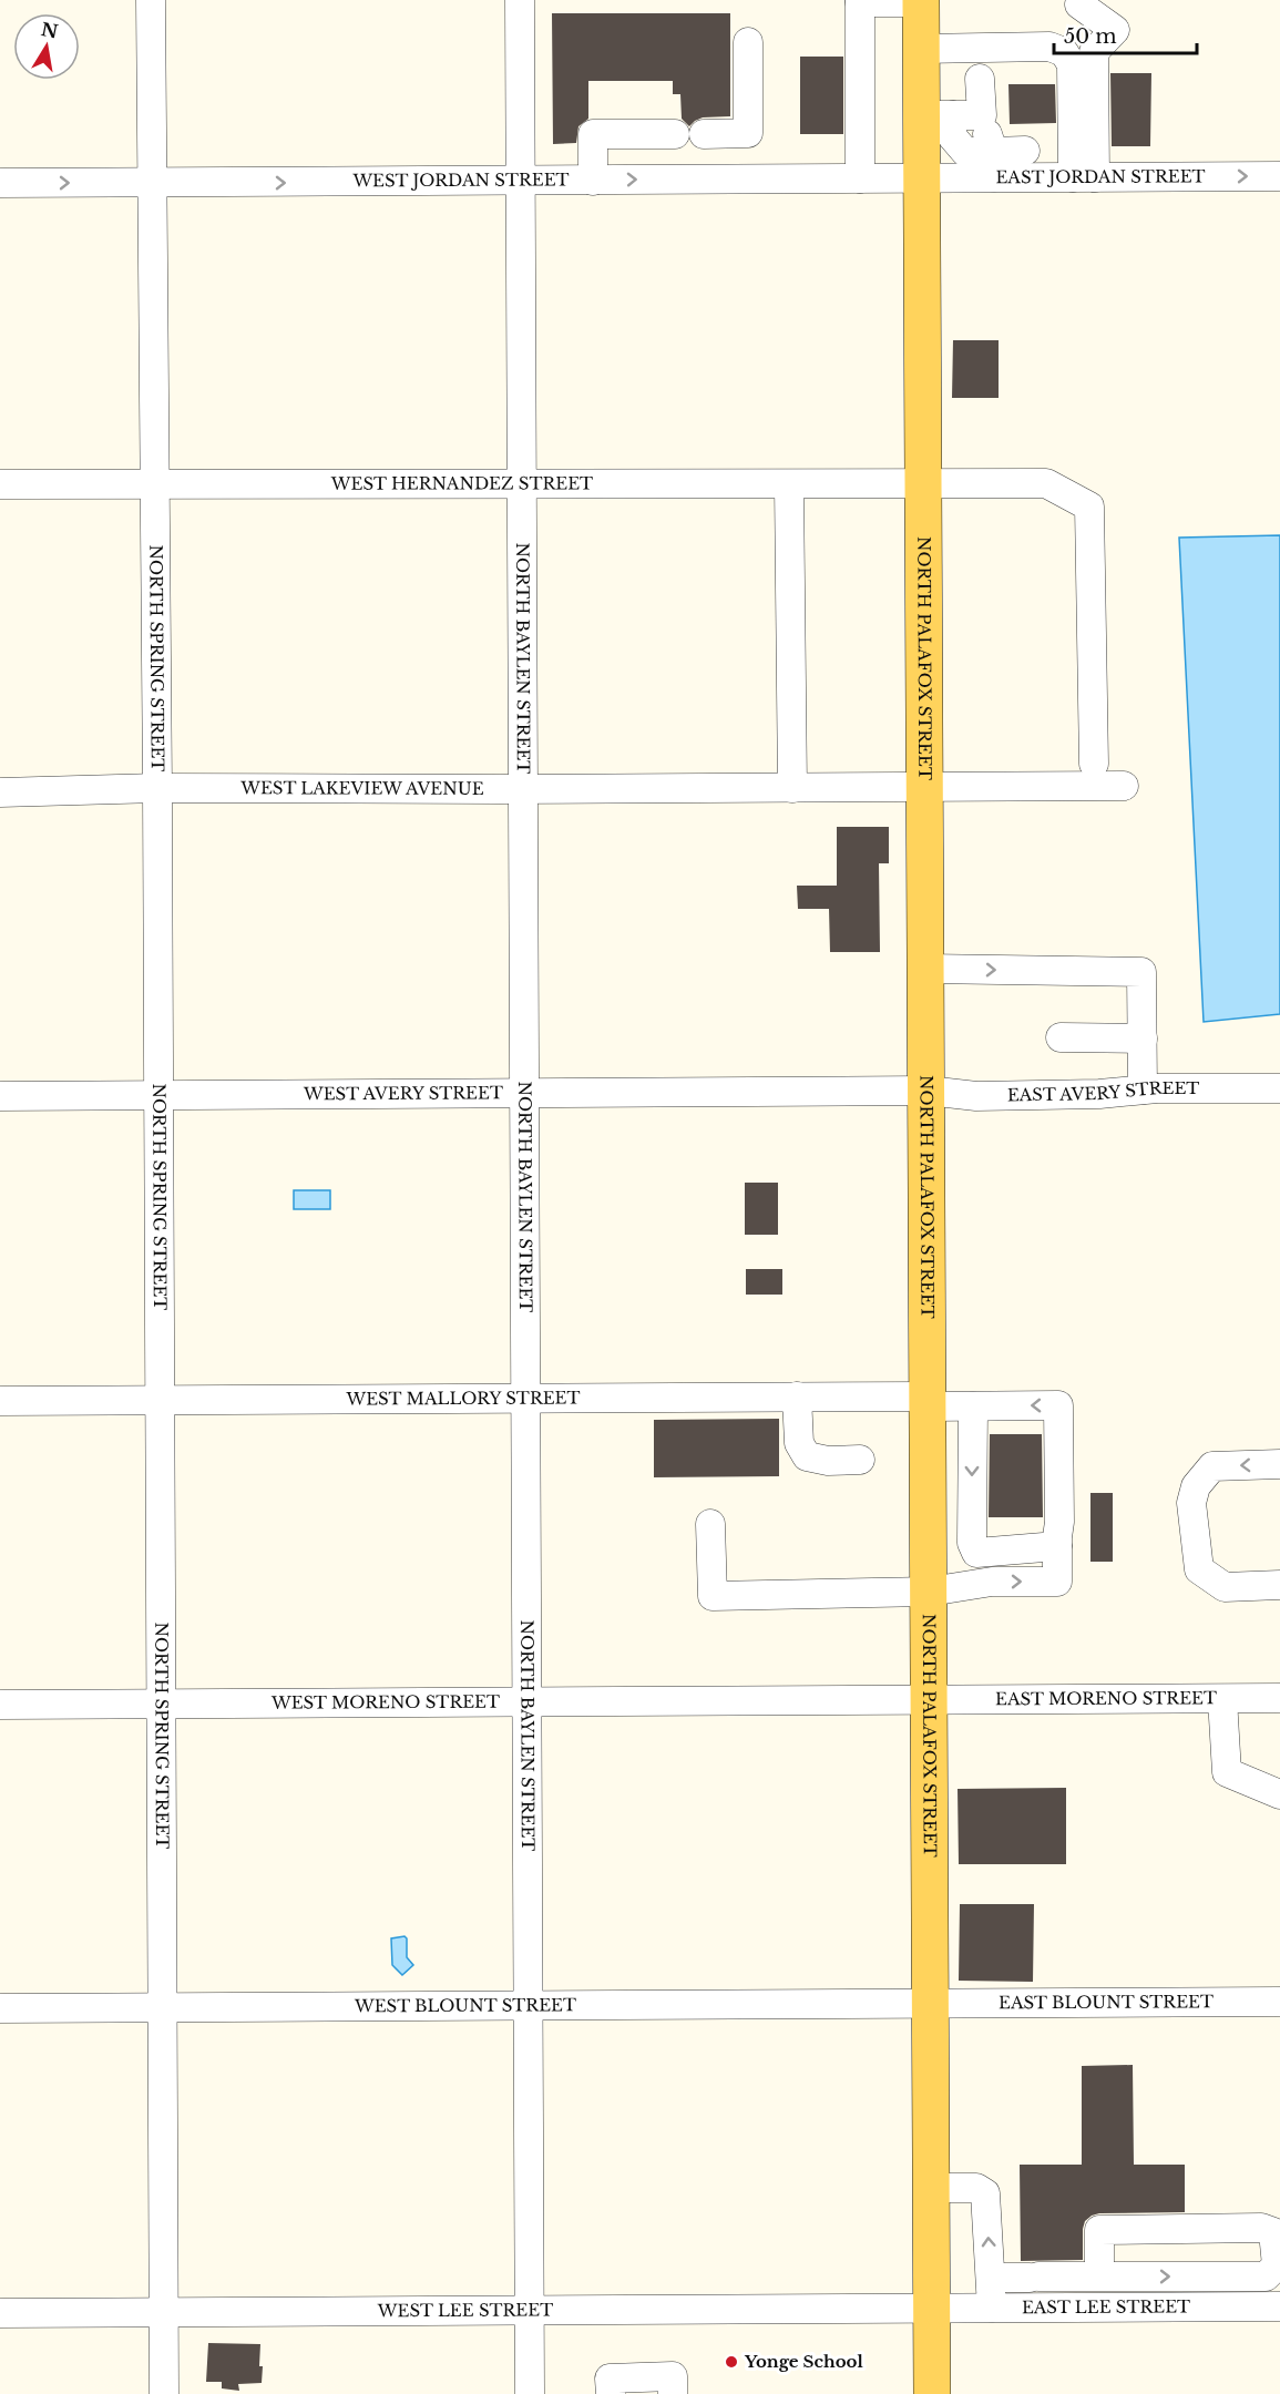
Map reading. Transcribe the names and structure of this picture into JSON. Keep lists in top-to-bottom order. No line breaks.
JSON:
{"streets":{"main road":["NORTH PALAFOX STREET"],"street":["EAST JORDAN STREET","WEST JORDAN STREET","WEST HERNANDEZ STREET","NORTH SPRING STREET","NORTH BAYLEN STREET","WEST LAKEVIEW AVENUE","EAST AVERY STREET","WEST AVERY STREET","WEST MALLORY STREET","EAST MORENO STREET","WEST MORENO STREET","EAST BLOUNT STREET","WEST BLOUNT STREET","EAST LEE STREET","WEST LEE STREET"]},"crossings":[["EAST JORDAN STREET","WEST JORDAN STREET"],["EAST JORDAN STREET","NORTH PALAFOX STREET"],["WEST JORDAN STREET","NORTH SPRING STREET"],["WEST JORDAN STREET","NORTH BAYLEN STREET"],["WEST JORDAN STREET","NORTH PALAFOX STREET"],["WEST HERNANDEZ STREET","NORTH SPRING STREET"],["WEST HERNANDEZ STREET","NORTH BAYLEN STREET"],["WEST HERNANDEZ STREET","NORTH PALAFOX STREET"],["NORTH SPRING STREET","WEST LAKEVIEW AVENUE"],["NORTH SPRING STREET","WEST AVERY STREET"],["NORTH SPRING STREET","WEST MALLORY STREET"],["NORTH SPRING STREET","WEST MORENO STREET"],["NORTH SPRING STREET","WEST BLOUNT STREET"],["NORTH SPRING STREET","WEST LEE STREET"],["NORTH BAYLEN STREET","WEST LAKEVIEW AVENUE"],["NORTH BAYLEN STREET","WEST AVERY STREET"],["NORTH BAYLEN STREET","WEST MALLORY STREET"],["NORTH BAYLEN STREET","WEST MORENO STREET"],["NORTH BAYLEN STREET","WEST BLOUNT STREET"],["NORTH BAYLEN STREET","WEST LEE STREET"],["NORTH PALAFOX STREET","WEST LAKEVIEW AVENUE"],["NORTH PALAFOX STREET","EAST AVERY STREET"],["NORTH PALAFOX STREET","WEST AVERY STREET"],["NORTH PALAFOX STREET","WEST MALLORY STREET"],["NORTH PALAFOX STREET","EAST MORENO STREET"],["NORTH PALAFOX STREET","WEST MORENO STREET"],["NORTH PALAFOX STREET","EAST BLOUNT STREET"],["NORTH PALAFOX STREET","WEST BLOUNT STREET"],["NORTH PALAFOX STREET","EAST LEE STREET"],["NORTH PALAFOX STREET","WEST LEE STREET"],["EAST AVERY STREET","WEST AVERY STREET"],["EAST MORENO STREET","WEST MORENO STREET"],["EAST BLOUNT STREET","WEST BLOUNT STREET"],["EAST LEE STREET","WEST LEE STREET"]],"one_way":["EAST JORDAN STREET","WEST JORDAN STREET"],"places":["Yonge School"],"scale_bar":"50 m","north":"top"}
